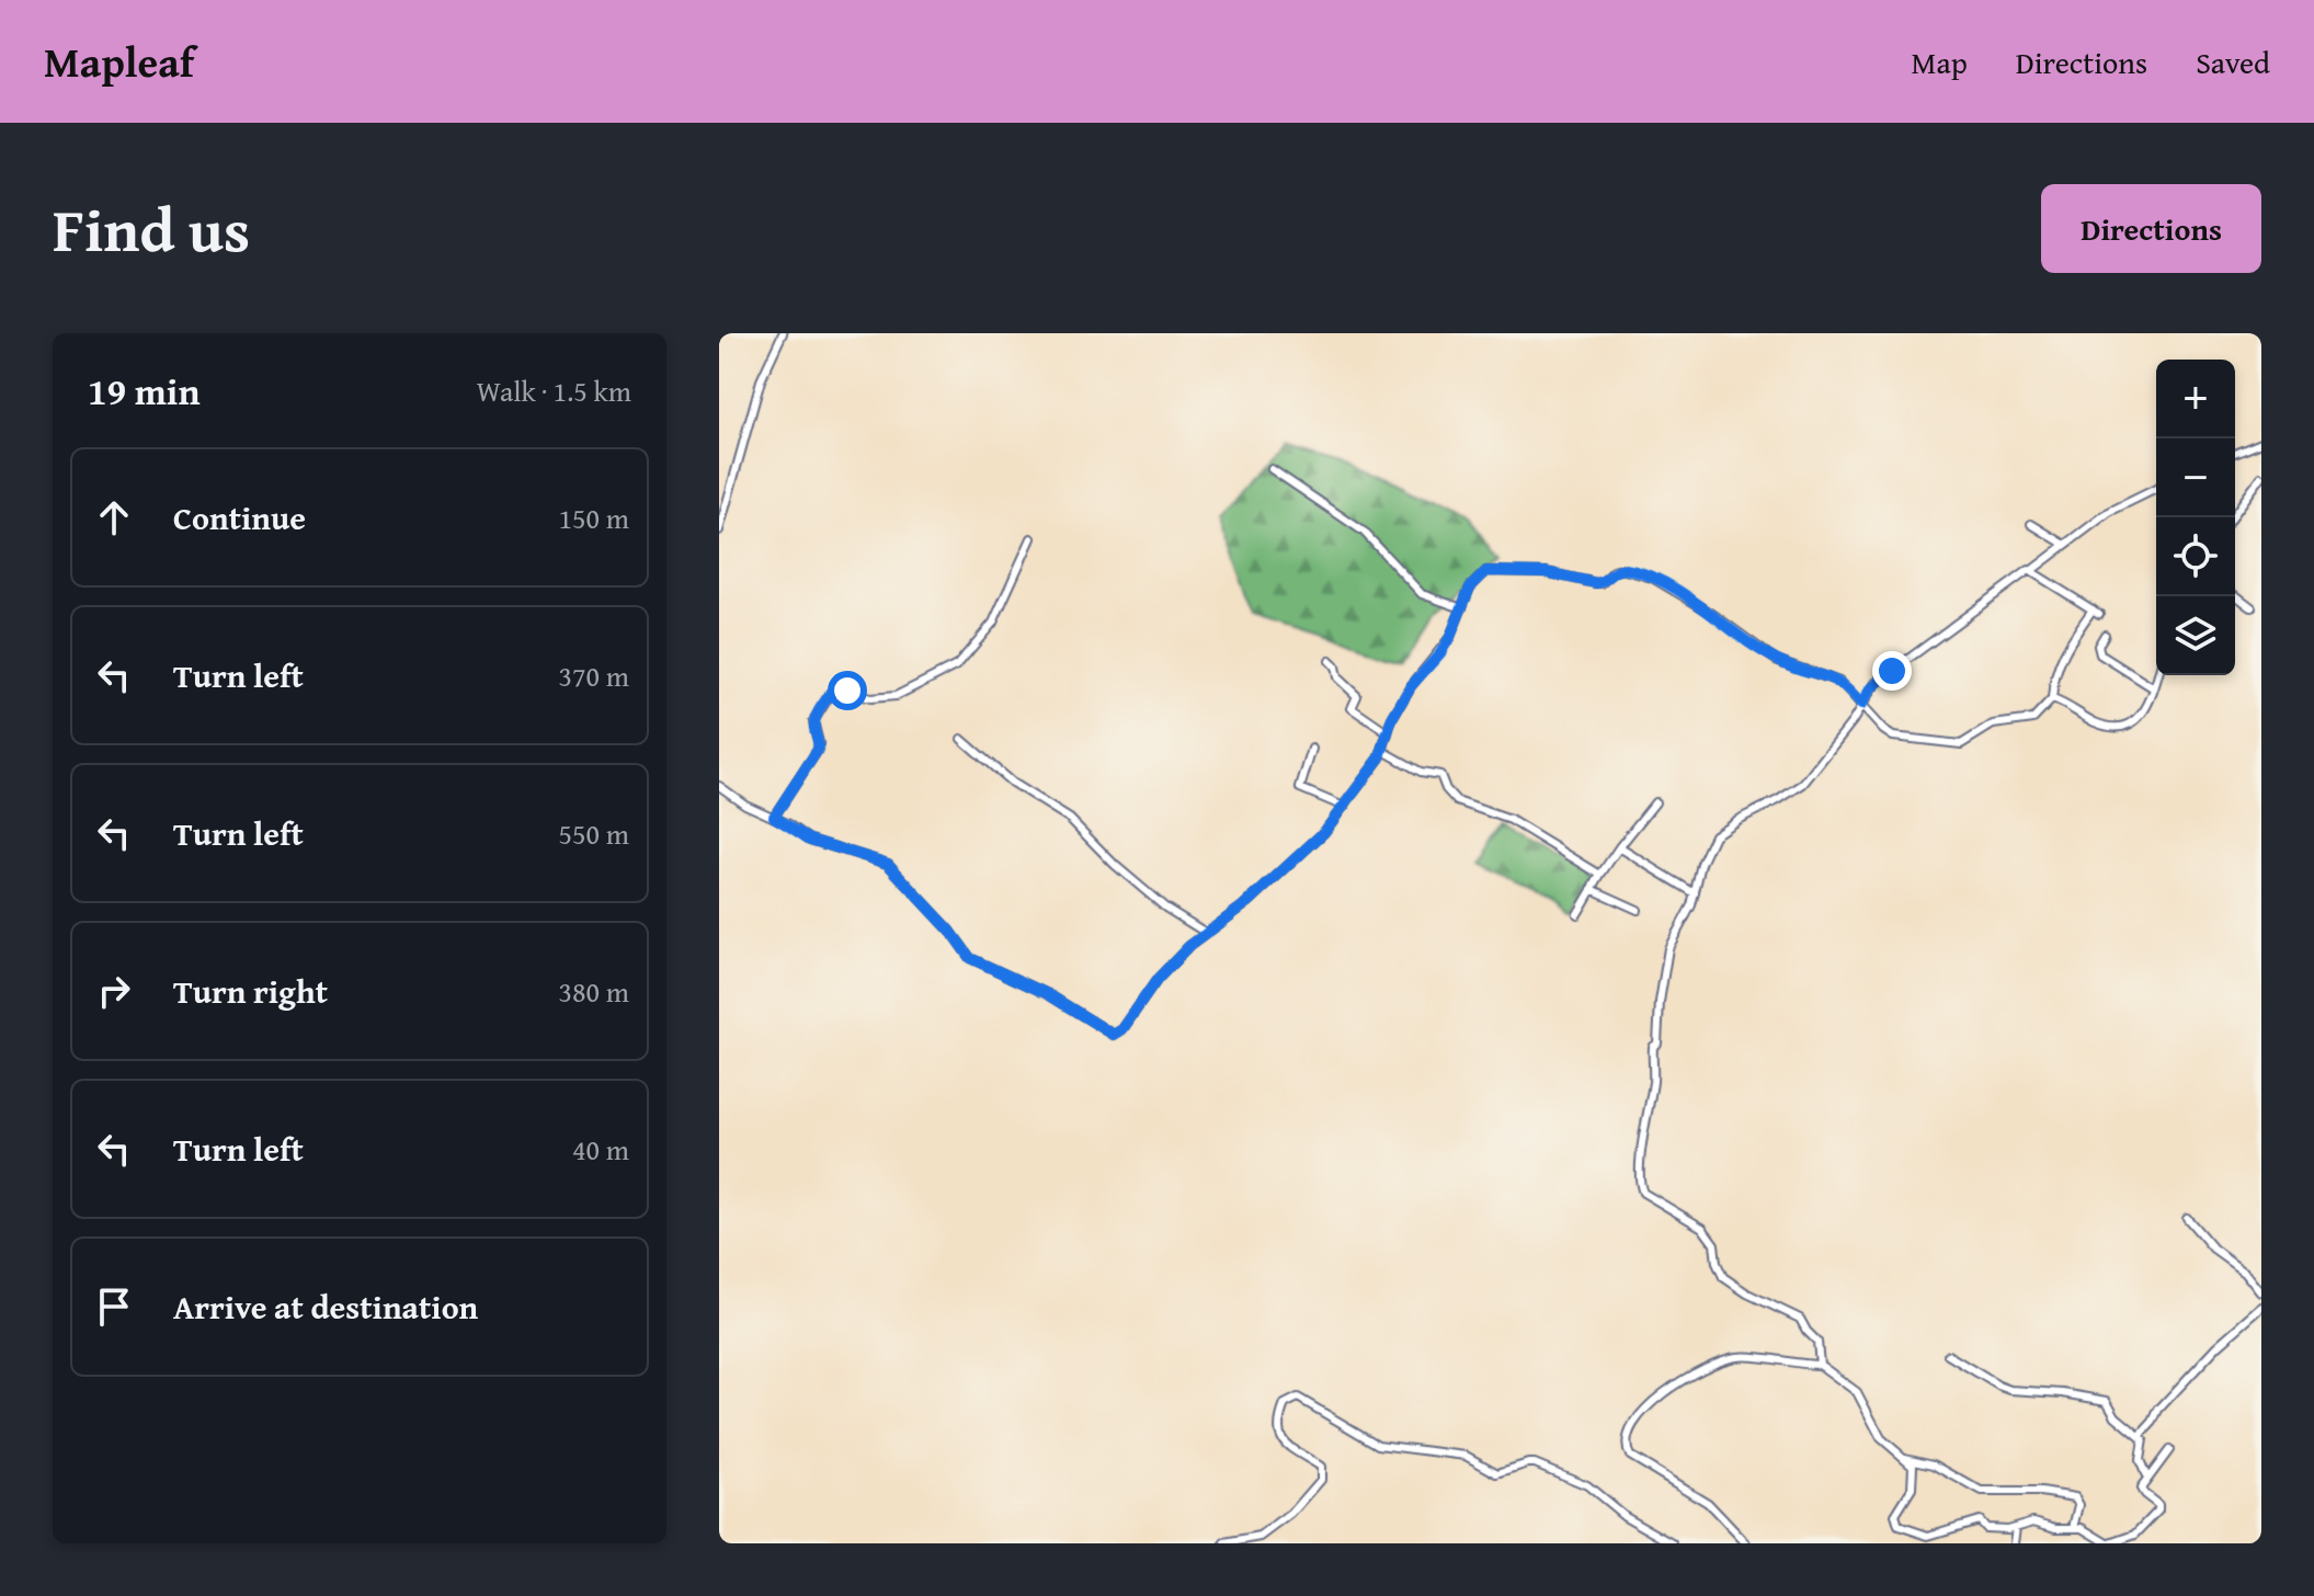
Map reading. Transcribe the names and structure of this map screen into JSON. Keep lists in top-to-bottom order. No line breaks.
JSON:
{"page":{"header":"Mapleaf","nav":["Map","Directions","Saved"],"title":"Find us","buttons":"Directions","heading":["19 min","Walk · 1.5 km"],"map_buttons":["+","−"],"list":[["Continue","150 m"],["Turn left","370 m"],["Turn left","550 m"],["Turn right","380 m"],["Turn left","40 m"],"Arrive at destination"]}}
